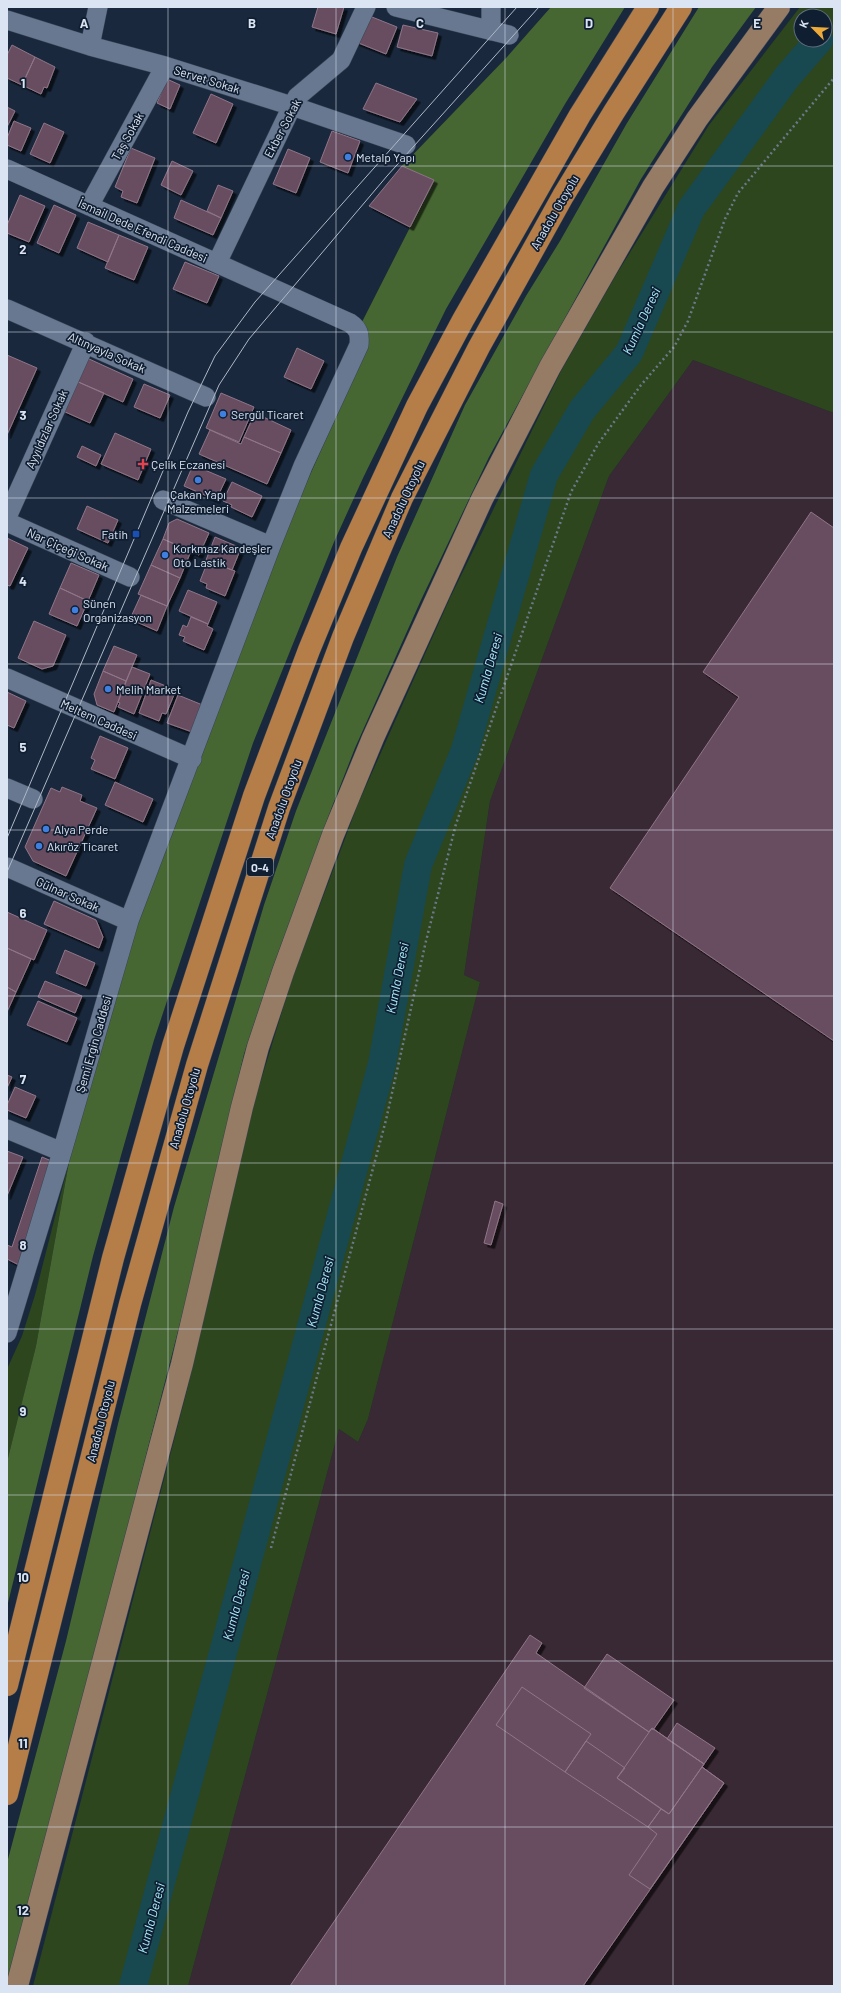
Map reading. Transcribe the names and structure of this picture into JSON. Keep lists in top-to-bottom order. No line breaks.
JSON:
{"streets":{"highway":["Anadolu Otoyolu","O-4"],"street":["Servet Sokak","Ekber Sokak","Taş Sokak","İsmail Dede Efendi Caddesi","Altınyayla Sokak","Ayyıldızlar Sokak","Nar Çiçeği Sokak","Meltem Caddesi","Gülnar Sokak","Şemi Ergin Caddesi"]},"crossings":[["Servet Sokak","Ekber Sokak"],["Servet Sokak","Taş Sokak"],["Ekber Sokak","İsmail Dede Efendi Caddesi"],["Taş Sokak","İsmail Dede Efendi Caddesi"],["İsmail Dede Efendi Caddesi","Şemi Ergin Caddesi"],["Altınyayla Sokak","Ayyıldızlar Sokak"],["Meltem Caddesi","Şemi Ergin Caddesi"],["Gülnar Sokak","Şemi Ergin Caddesi"]],"water":["Kumla Deresi"],"places":{"other":["Metalp Yapı","Sergül Ticaret","Çakan Yapı Malzemeleri","Korkmaz Kardeşler Oto Lastik","Sünen Organizasyon","Melih Market","Alya Perde","Akıröz Ticaret"],"health":["Çelik Eczanesi"],"transit":["Fatih"]},"north":"top left","grid":{"columns":["A","B","C","D","E"],"rows":["1","2","3","4","5","6","7","8","9","10","11","12"]}}
